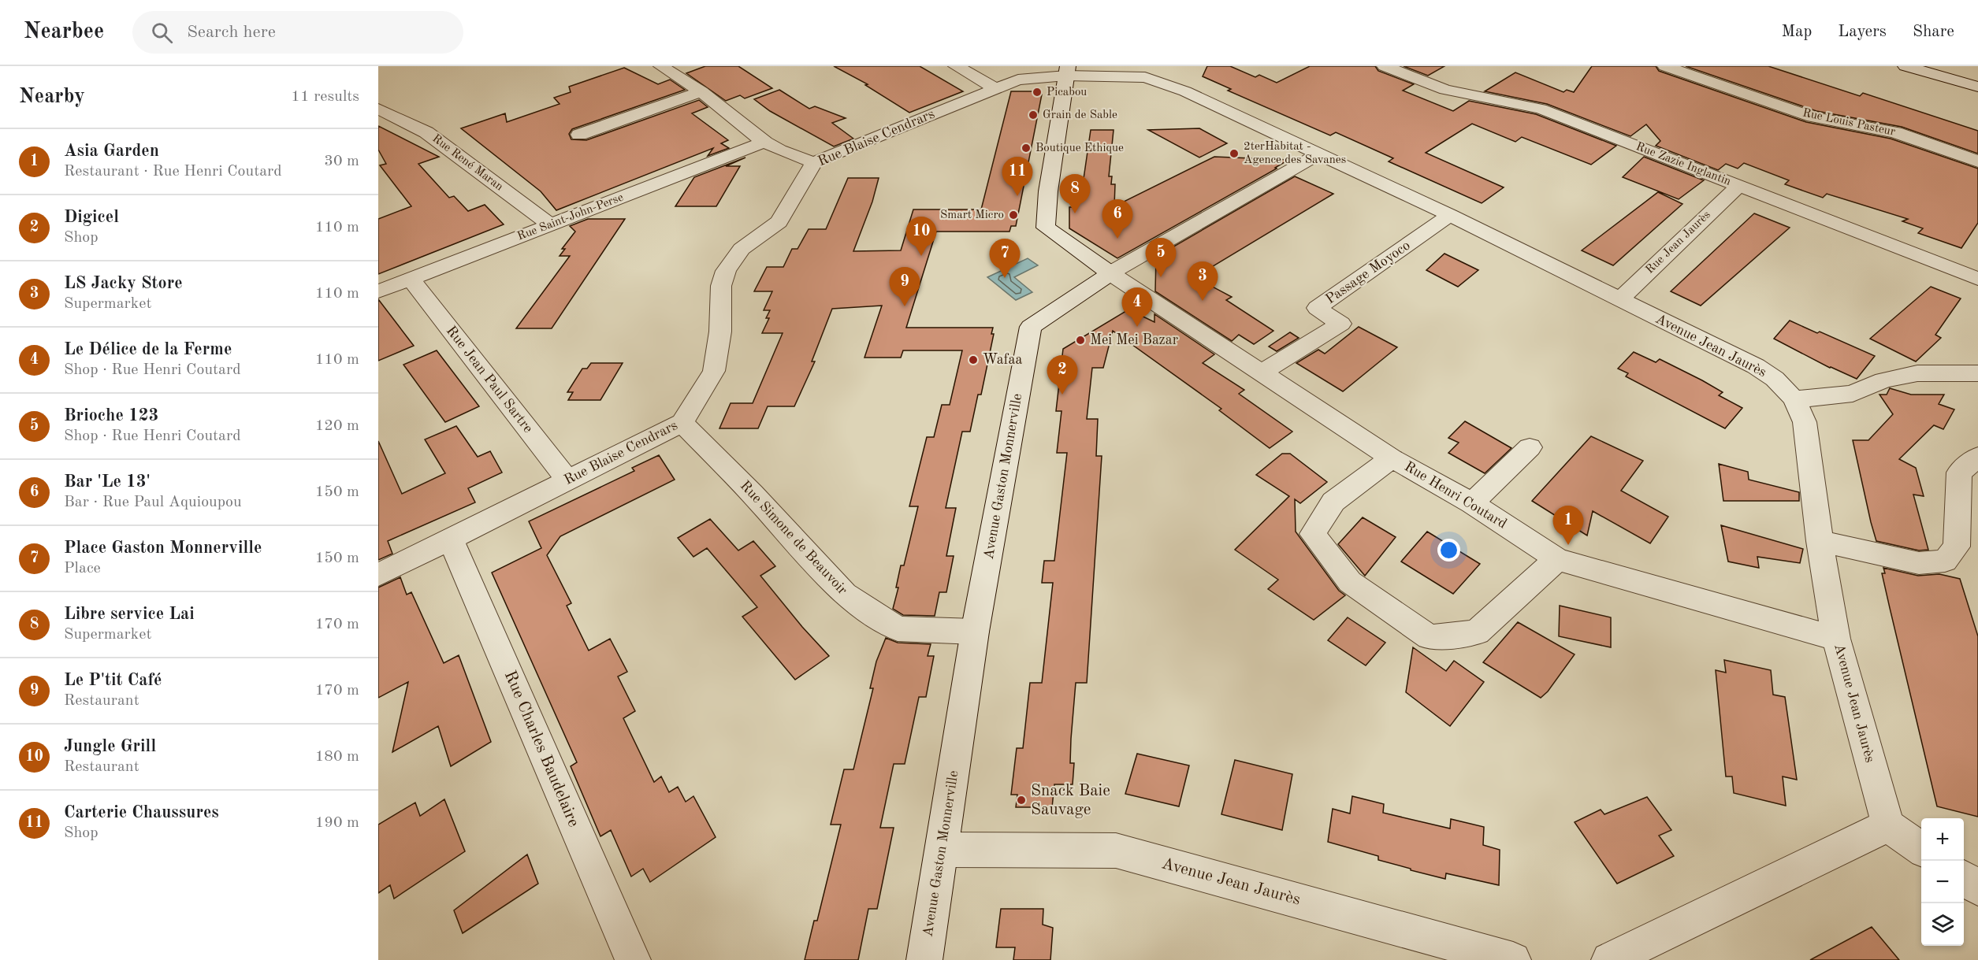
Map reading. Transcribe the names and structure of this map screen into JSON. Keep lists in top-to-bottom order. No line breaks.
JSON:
{"streets":{"street":["Rue Louis Pasteur","Rue Blaise Cendrars","Rue René Maran","Rue Zazie Inglantin","Rue Saint-John-Perse","Rue Jean Jaurès","Passage Moyoco","Avenue Jean Jaurès","Rue Jean Paul Sartre","Avenue Gaston Monnerville","Rue Henri Coutard","Rue Simone de Beauvoir","Rue Charles Baudelaire"]},"crossings":[["Rue Blaise Cendrars","Avenue Jean Jaurès"],["Rue Blaise Cendrars","Rue Jean Paul Sartre"],["Rue Blaise Cendrars","Rue Simone de Beauvoir"],["Rue Blaise Cendrars","Rue Charles Baudelaire"],["Rue René Maran","Rue Saint-John-Perse"],["Rue Zazie Inglantin","Rue Jean Jaurès"],["Rue Saint-John-Perse","Rue Jean Paul Sartre"],["Rue Jean Jaurès","Avenue Jean Jaurès"],["Passage Moyoco","Avenue Jean Jaurès"],["Passage Moyoco","Rue Henri Coutard"],["Avenue Jean Jaurès","Avenue Gaston Monnerville"],["Avenue Jean Jaurès","Rue Henri Coutard"],["Avenue Gaston Monnerville","Rue Henri Coutard"],["Avenue Gaston Monnerville","Rue Simone de Beauvoir"]],"places":["Picabou","Grain de Sable","Boutique Ethique","2terHabitat - Agence des Savanes","Smart Micro","Mei Mei Bazar","Wafaa","Snack Baie Sauvage"],"page":{"header":"Nearbee","search":"Search here","nav":["Map","Layers","Share"],"heading":["Nearby","11 results"],"list":[{"mark":"1","name":"Asia Garden","note":"Restaurant · Rue Henri Coutard","value":"30 m"},{"mark":"2","name":"Digicel","note":"Shop","value":"110 m"},{"mark":"3","name":"LS Jacky Store","note":"Supermarket","value":"110 m"},{"mark":"4","name":"Le Délice de la Ferme","note":"Shop · Rue Henri Coutard","value":"110 m"},{"mark":"5","name":"Brioche 123","note":"Shop · Rue Henri Coutard","value":"120 m"},{"mark":"6","name":"Bar 'Le 13'","note":"Bar · Rue Paul Aquioupou","value":"150 m"},{"mark":"7","name":"Place Gaston Monnerville","note":"Place","value":"150 m"},{"mark":"8","name":"Libre service Lai","note":"Supermarket","value":"170 m"},{"mark":"9","name":"Le P'tit Café","note":"Restaurant","value":"170 m"},{"mark":"10","name":"Jungle Grill","note":"Restaurant","value":"180 m"},{"mark":"11","name":"Carterie Chaussures","note":"Shop","value":"190 m"}],"pins":["11","8","6","10","5","7","3","9","4","2","1"],"map_buttons":["+","−"]}}
